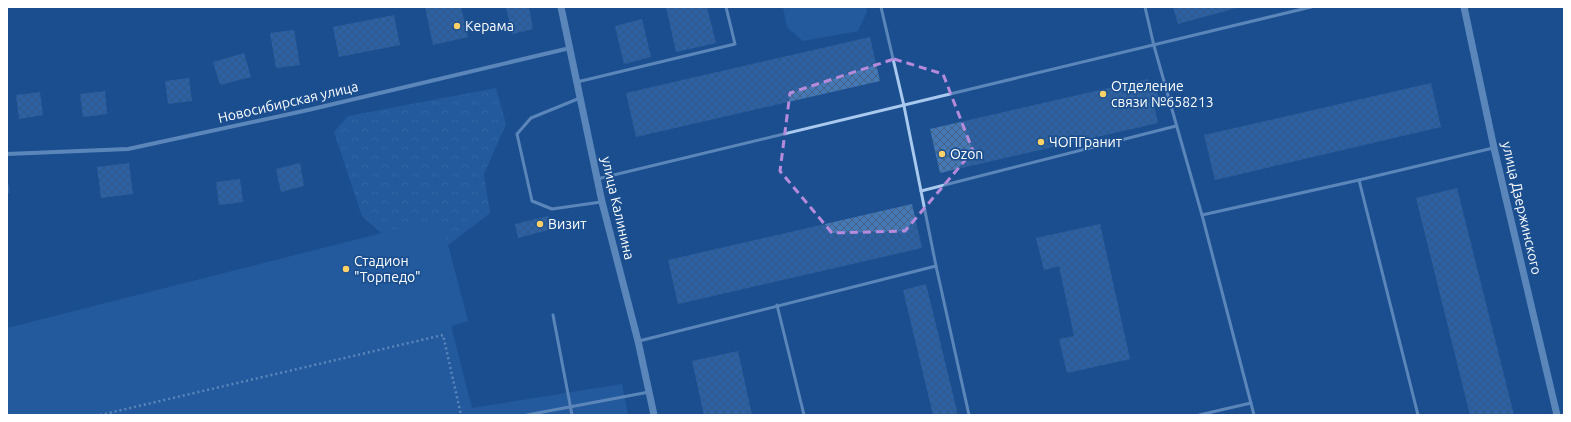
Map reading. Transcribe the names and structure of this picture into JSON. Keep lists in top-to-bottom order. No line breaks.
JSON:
{"streets":{"street":["Новосибирская улица","улица Калинина","улица Дзержинского"]},"crossings":[["Новосибирская улица","улица Калинина"]],"places":["Керама","Отделение связи №658213","ЧОПГранит","Ozon","Визит","Стадион \"Торпедо\""]}
